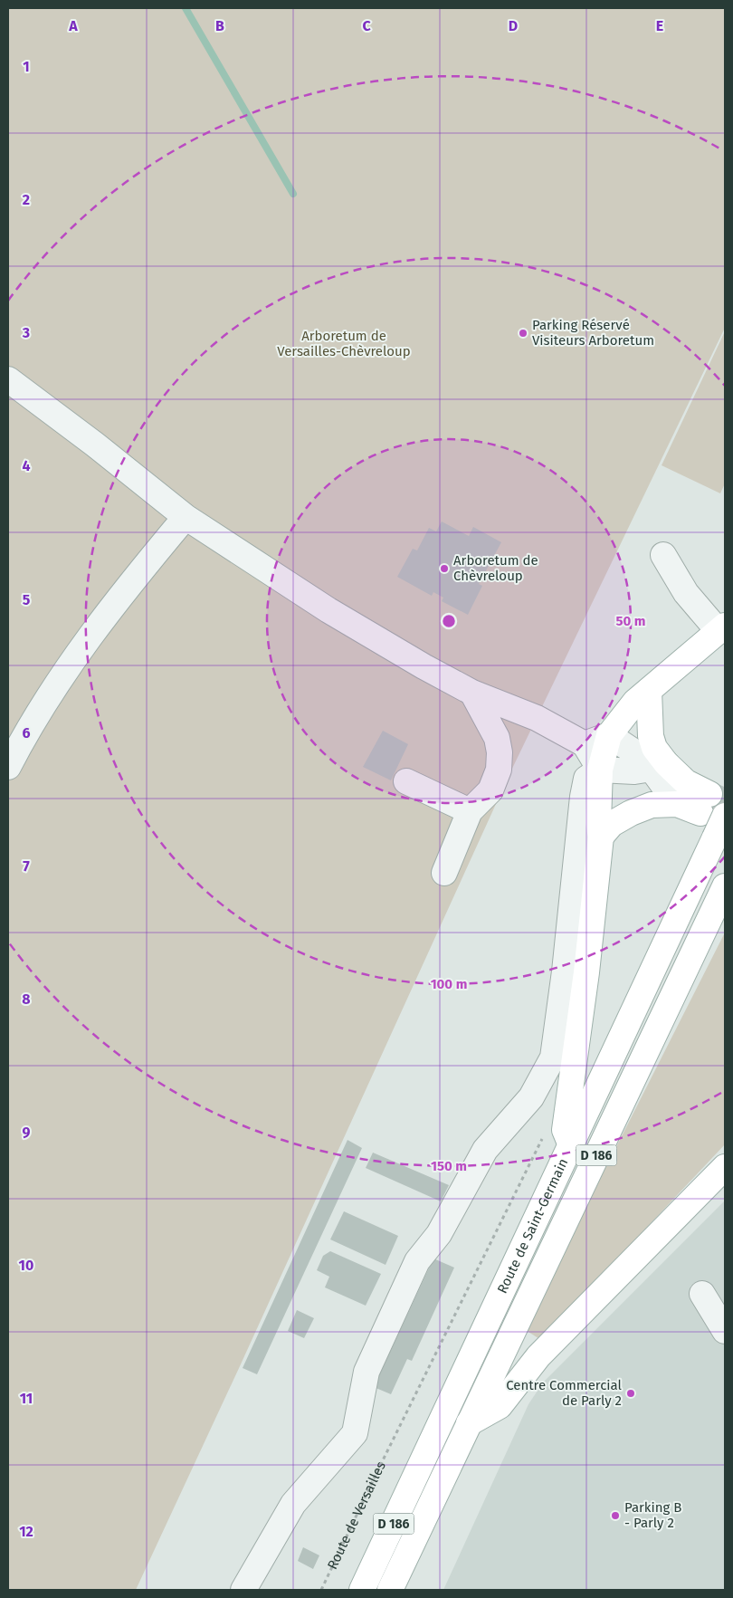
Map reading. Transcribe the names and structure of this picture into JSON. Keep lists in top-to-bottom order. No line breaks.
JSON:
{"streets":{"main road":["D 186","Route de Saint-Germain"],"path":["Route de Versailles"]},"crossings":[["D 186","Route de Saint-Germain"]],"parks":["Arboretum de Versailles-Chèvreloup"],"places":["Parking Réservé Visiteurs Arboretum","Arboretum de Chèvreloup","Centre Commercial de Parly 2","Parking B - Parly 2"],"grid":{"columns":["A","B","C","D","E"],"rows":["1","2","3","4","5","6","7","8","9","10","11","12"]},"rings":["50 m","100 m","150 m"]}
